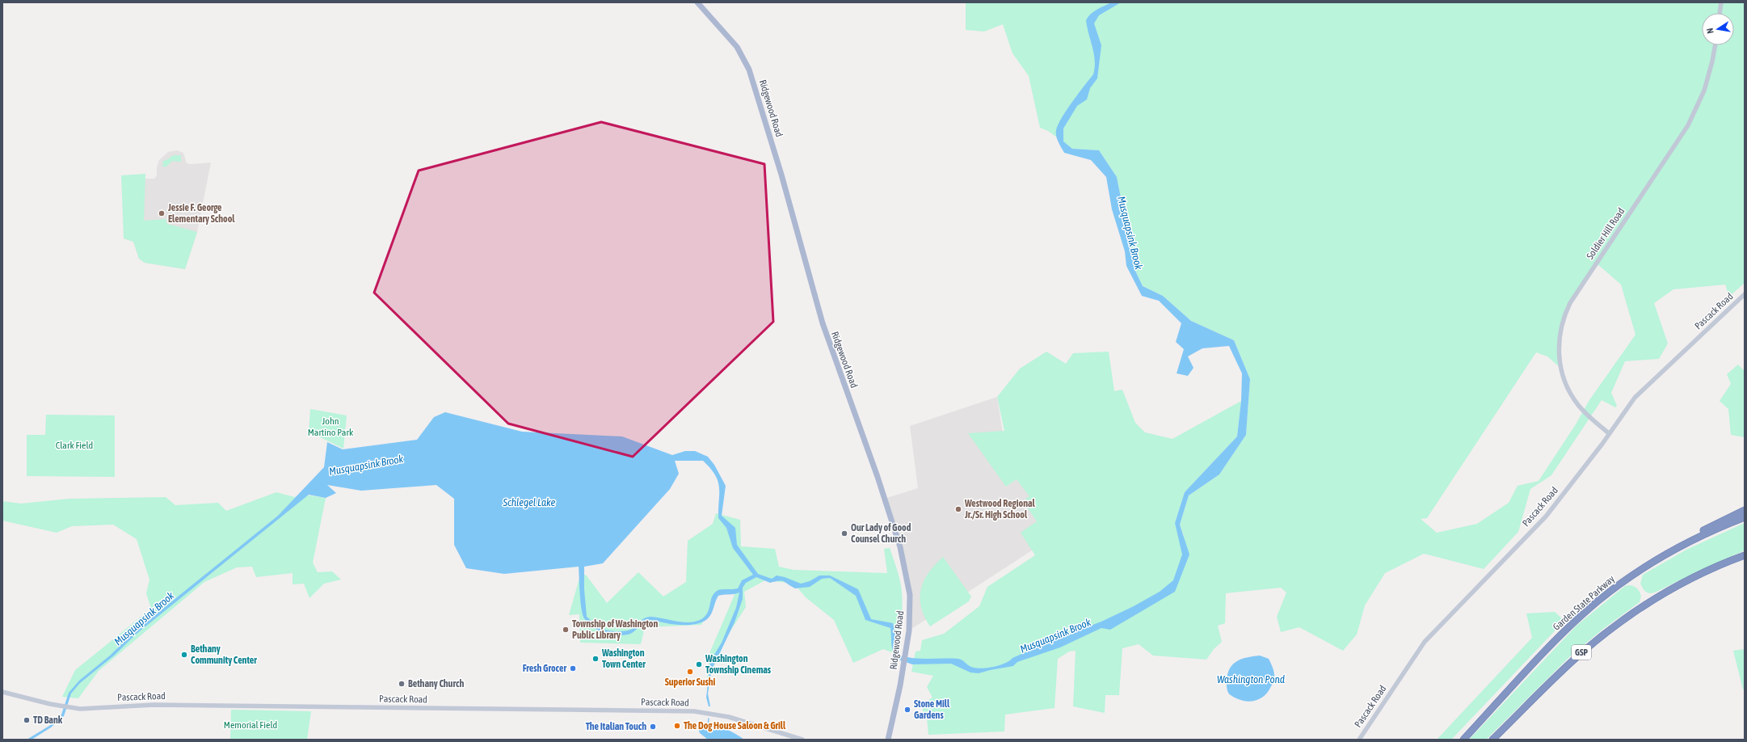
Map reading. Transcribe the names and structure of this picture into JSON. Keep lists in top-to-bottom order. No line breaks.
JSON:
{"streets":{"highway":["Garden State Parkway","GSP"],"main road":["Ridgewood Road"],"street":["Soldier Hill Road","Pascack Road"]},"crossings":[["Soldier Hill Road","Pascack Road"]],"water":["Musquapsink Brook","Schlegel Lake","Washington Pond"],"parks":["John Martino Park","Clark Field","Memorial Field"],"places":["Jessie F. George Elementary School","Westwood Regional Jr./Sr. High School","Our Lady of Good Counsel Church","Township of Washington Public Library","Bethany Community Center","Washington Town Center","Washington Township Cinemas","Fresh Grocer","Superior Sushi","Bethany Church","Stone Mill Gardens","TD Bank","The Dog House Saloon & Grill","The Italian Touch"],"north":"left"}
